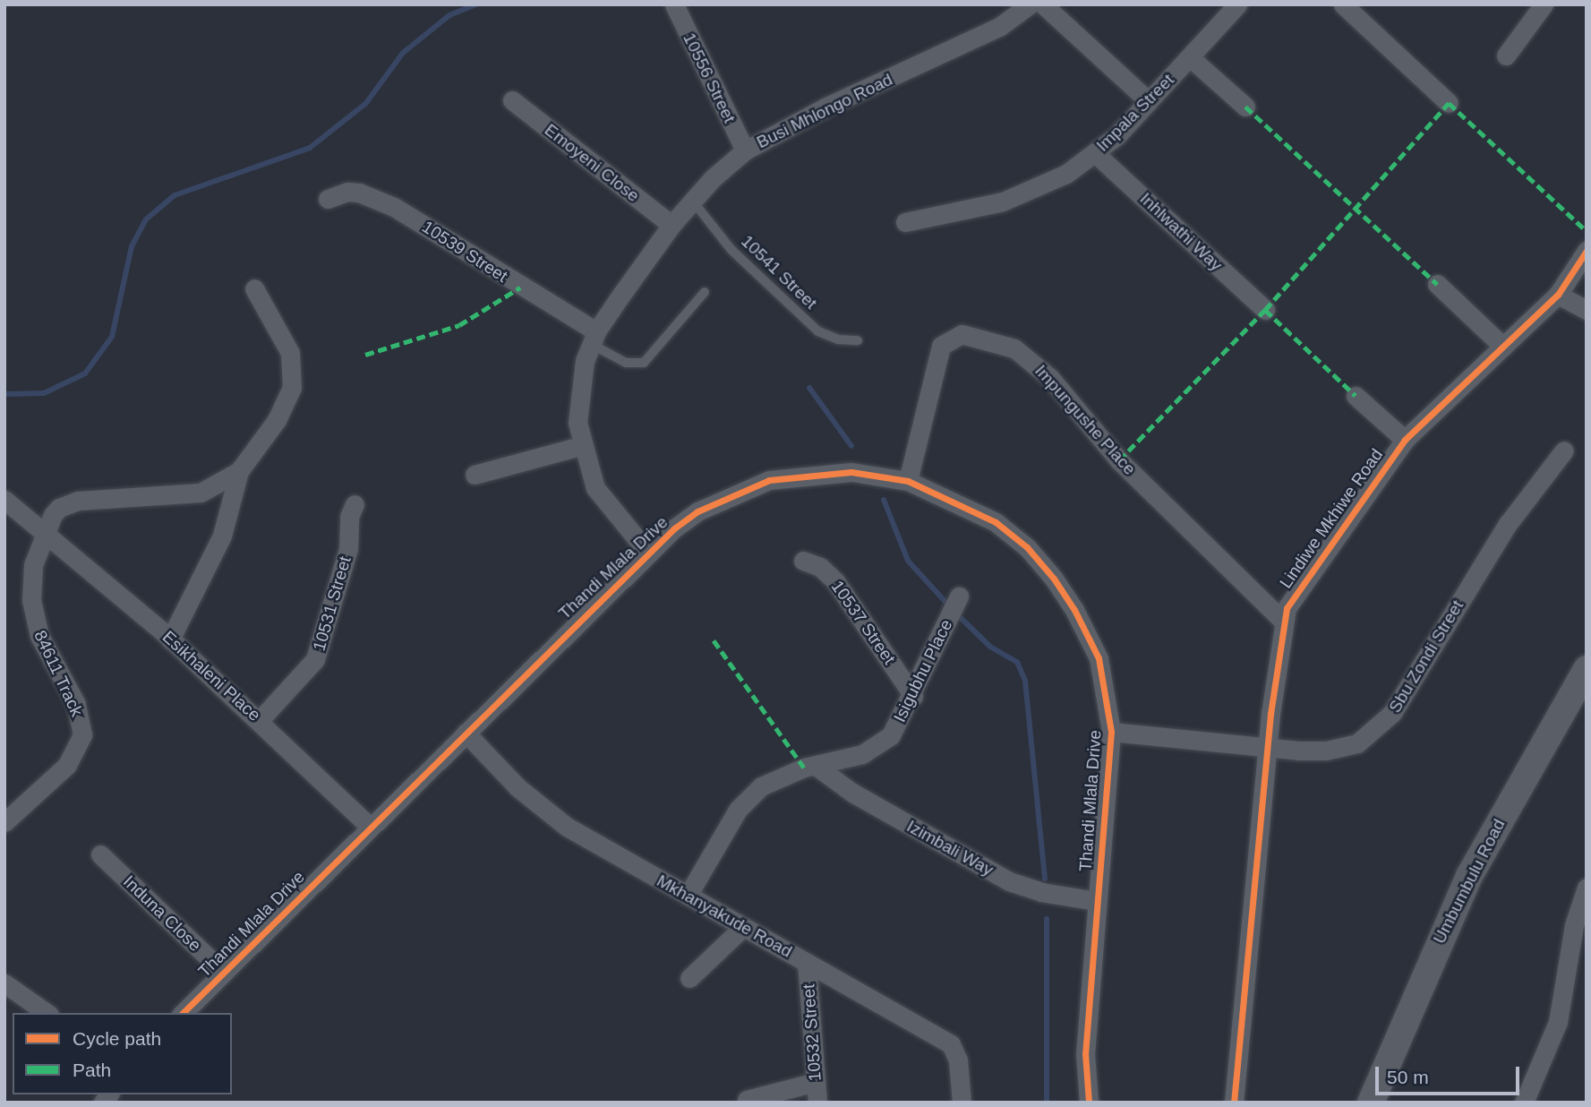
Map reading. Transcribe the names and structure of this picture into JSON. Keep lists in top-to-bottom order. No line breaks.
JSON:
{"streets":{"main road":["Umbumbulu Road"],"street":["10556 Street","Busi Mhlongo Road","Impala Street","Emoyeni Close","Inhlwathi Way","10539 Street","Impungushe Place","Lindiwe Mkhiwe Road","Thandi Mlala Drive","10531 Street","10537 Street","Sbu Zondi Street","Isigubhu Place","84611 Track","Esikhaleni Place","Izimbali Way","Induna Close","Mkhanyakude Road","10532 Street"],"lane":["10541 Street"]},"crossings":[["10556 Street","Busi Mhlongo Road"],["Busi Mhlongo Road","Emoyeni Close"],["Busi Mhlongo Road","10539 Street"],["Busi Mhlongo Road","10541 Street"],["Busi Mhlongo Road","Thandi Mlala Drive"],["Impala Street","Inhlwathi Way"],["Impungushe Place","Lindiwe Mkhiwe Road"],["Impungushe Place","Thandi Mlala Drive"],["Lindiwe Mkhiwe Road","Sbu Zondi Street"],["Thandi Mlala Drive","Sbu Zondi Street"],["Thandi Mlala Drive","Esikhaleni Place"],["Thandi Mlala Drive","Izimbali Way"],["Thandi Mlala Drive","Induna Close"],["Thandi Mlala Drive","Mkhanyakude Road"],["10531 Street","Esikhaleni Place"],["10537 Street","Isigubhu Place"],["Isigubhu Place","Izimbali Way"],["Isigubhu Place","Mkhanyakude Road"],["84611 Track","Esikhaleni Place"],["Mkhanyakude Road","10532 Street"]],"legend":["Cycle path","Path"],"scale_bar":"50 m"}
